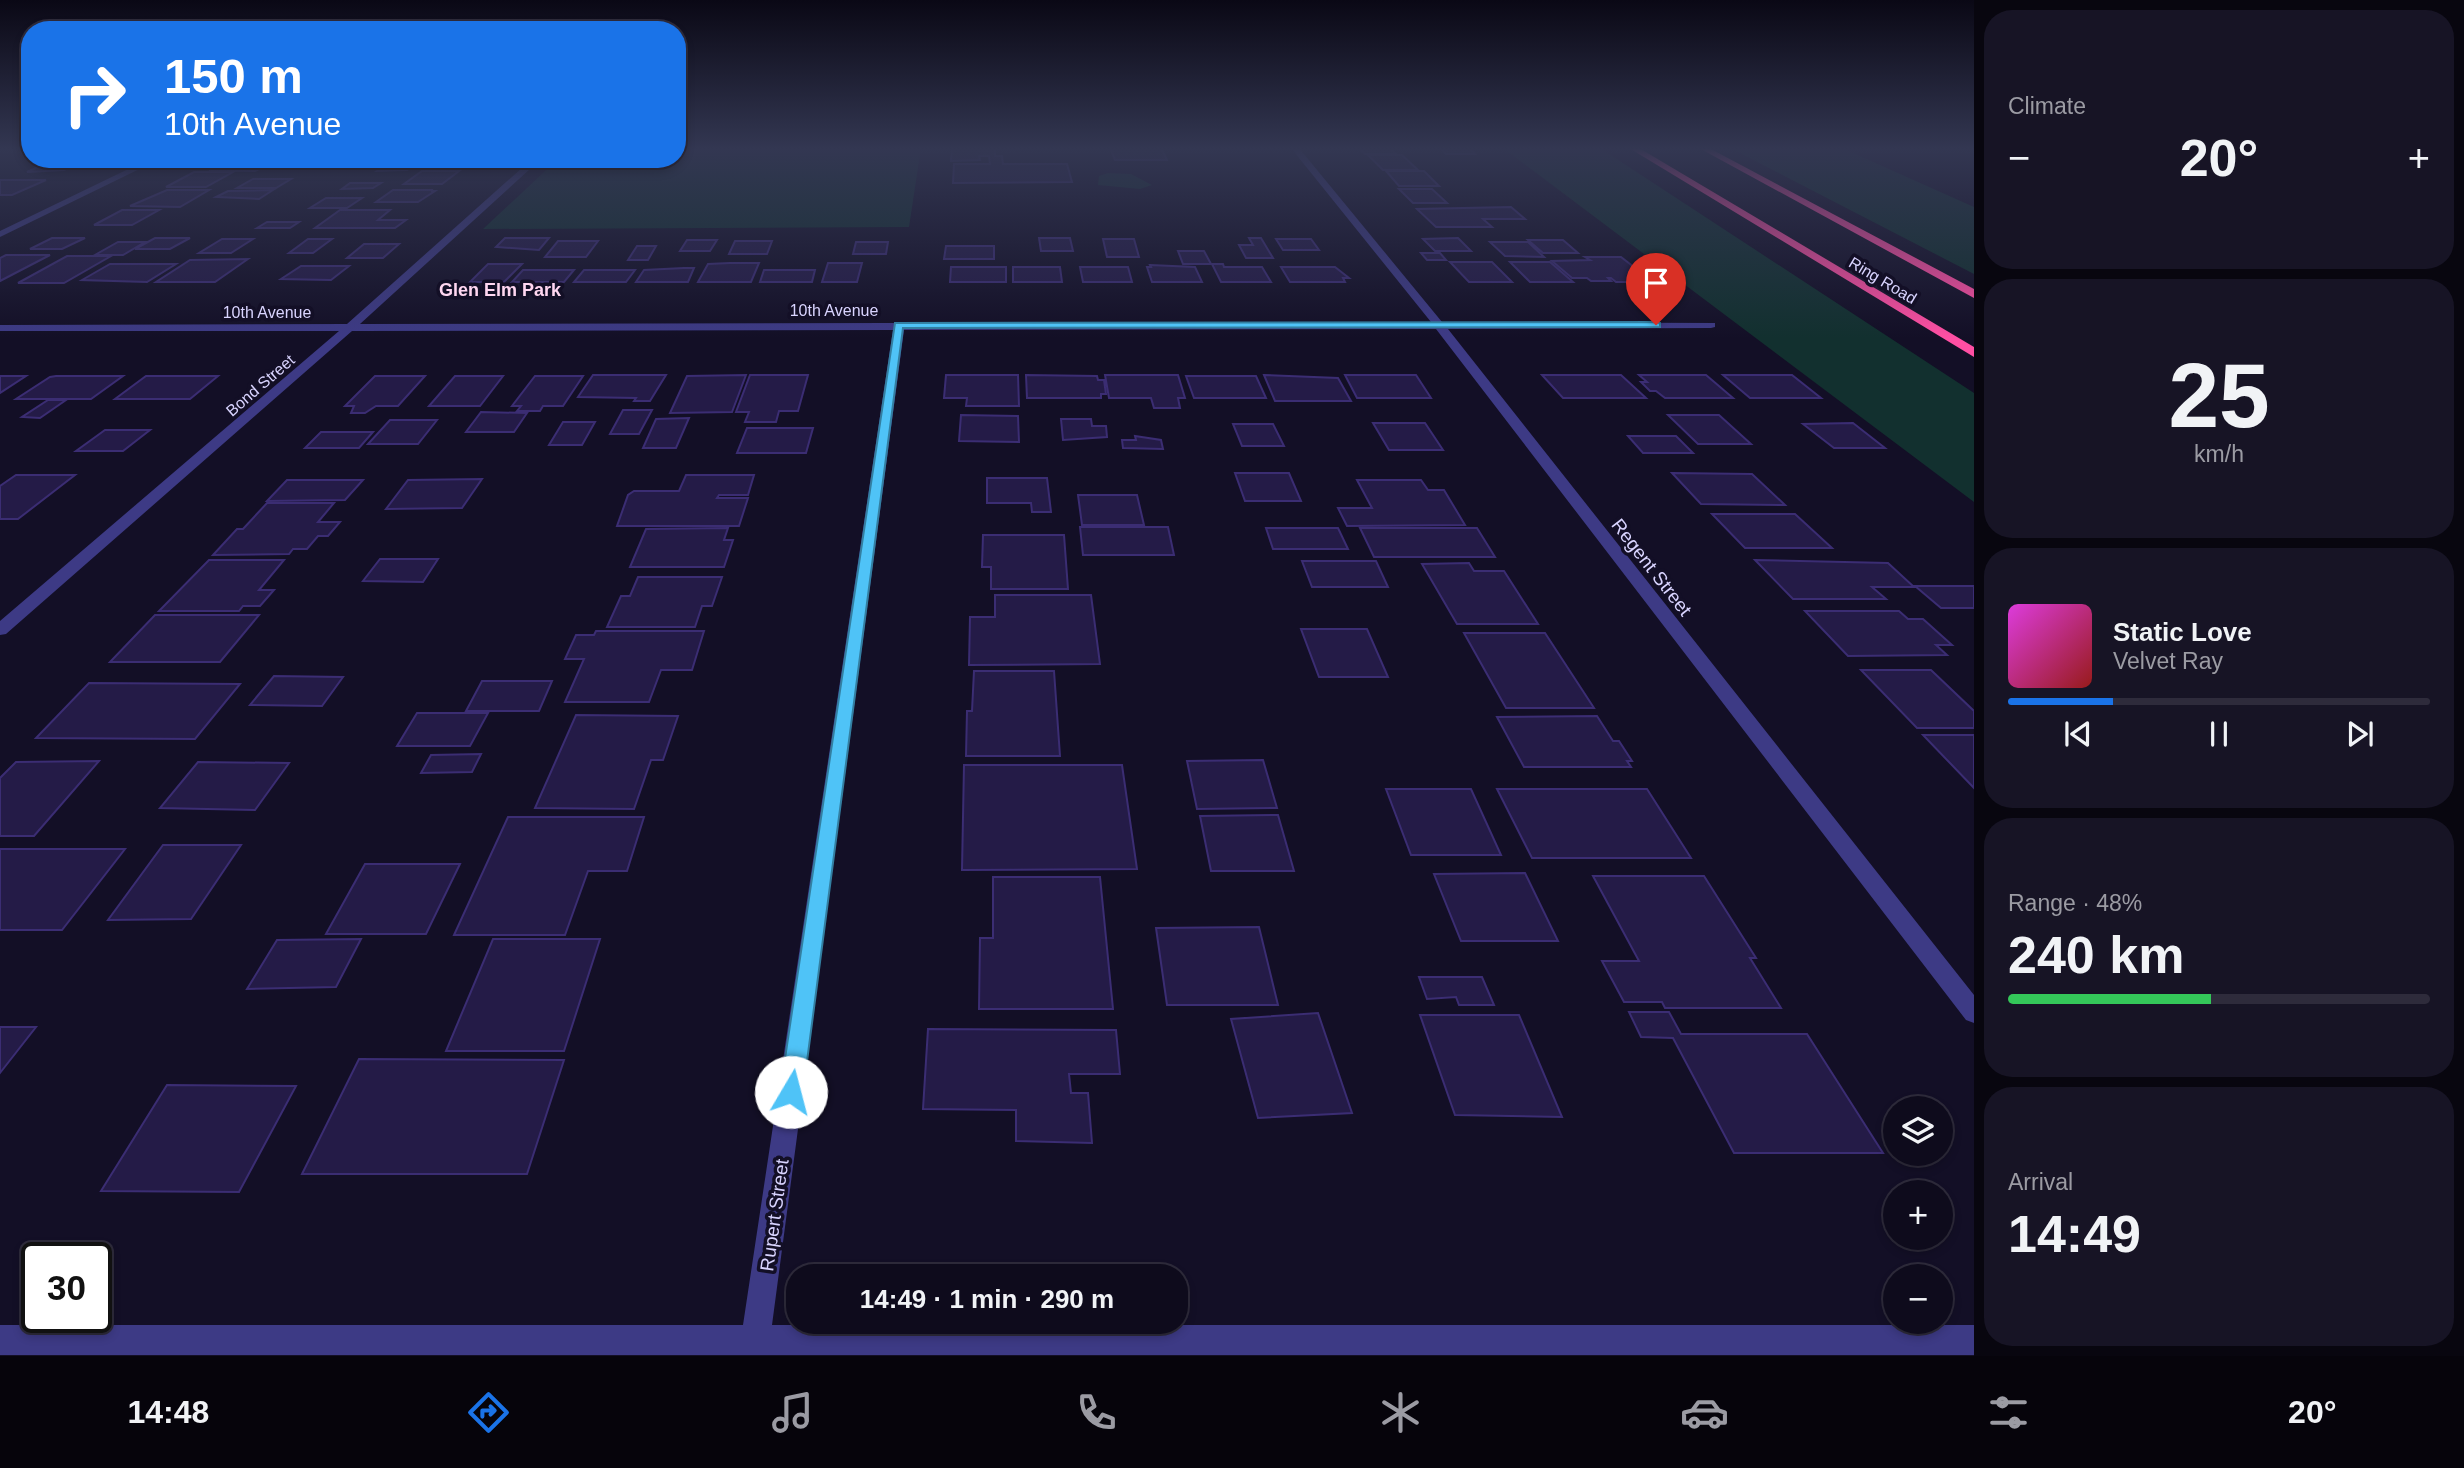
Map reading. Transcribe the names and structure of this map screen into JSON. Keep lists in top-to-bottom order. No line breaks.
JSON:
{"streets":{"highway":["Ring Road"],"street":["10th Avenue","Bond Street","Regent Street","Rupert Street"]},"crossings":[["10th Avenue","Bond Street"],["10th Avenue","Regent Street"],["10th Avenue","Rupert Street"]],"districts":["Glen Elm Park"],"page":{"tile":["Climate",["25","km/h"],["Range · 48%","240 km"],["Arrival","14:49"]],"turn":["150 m","10th Avenue"],"heat":["−","20°","+"],"song":["Static Love","Velvet Ray"],"map_buttons":["+","−"],"limit":"30","trip":"14:49 · 1 min · 290 m","tabs":["14:48","20°"]}}
